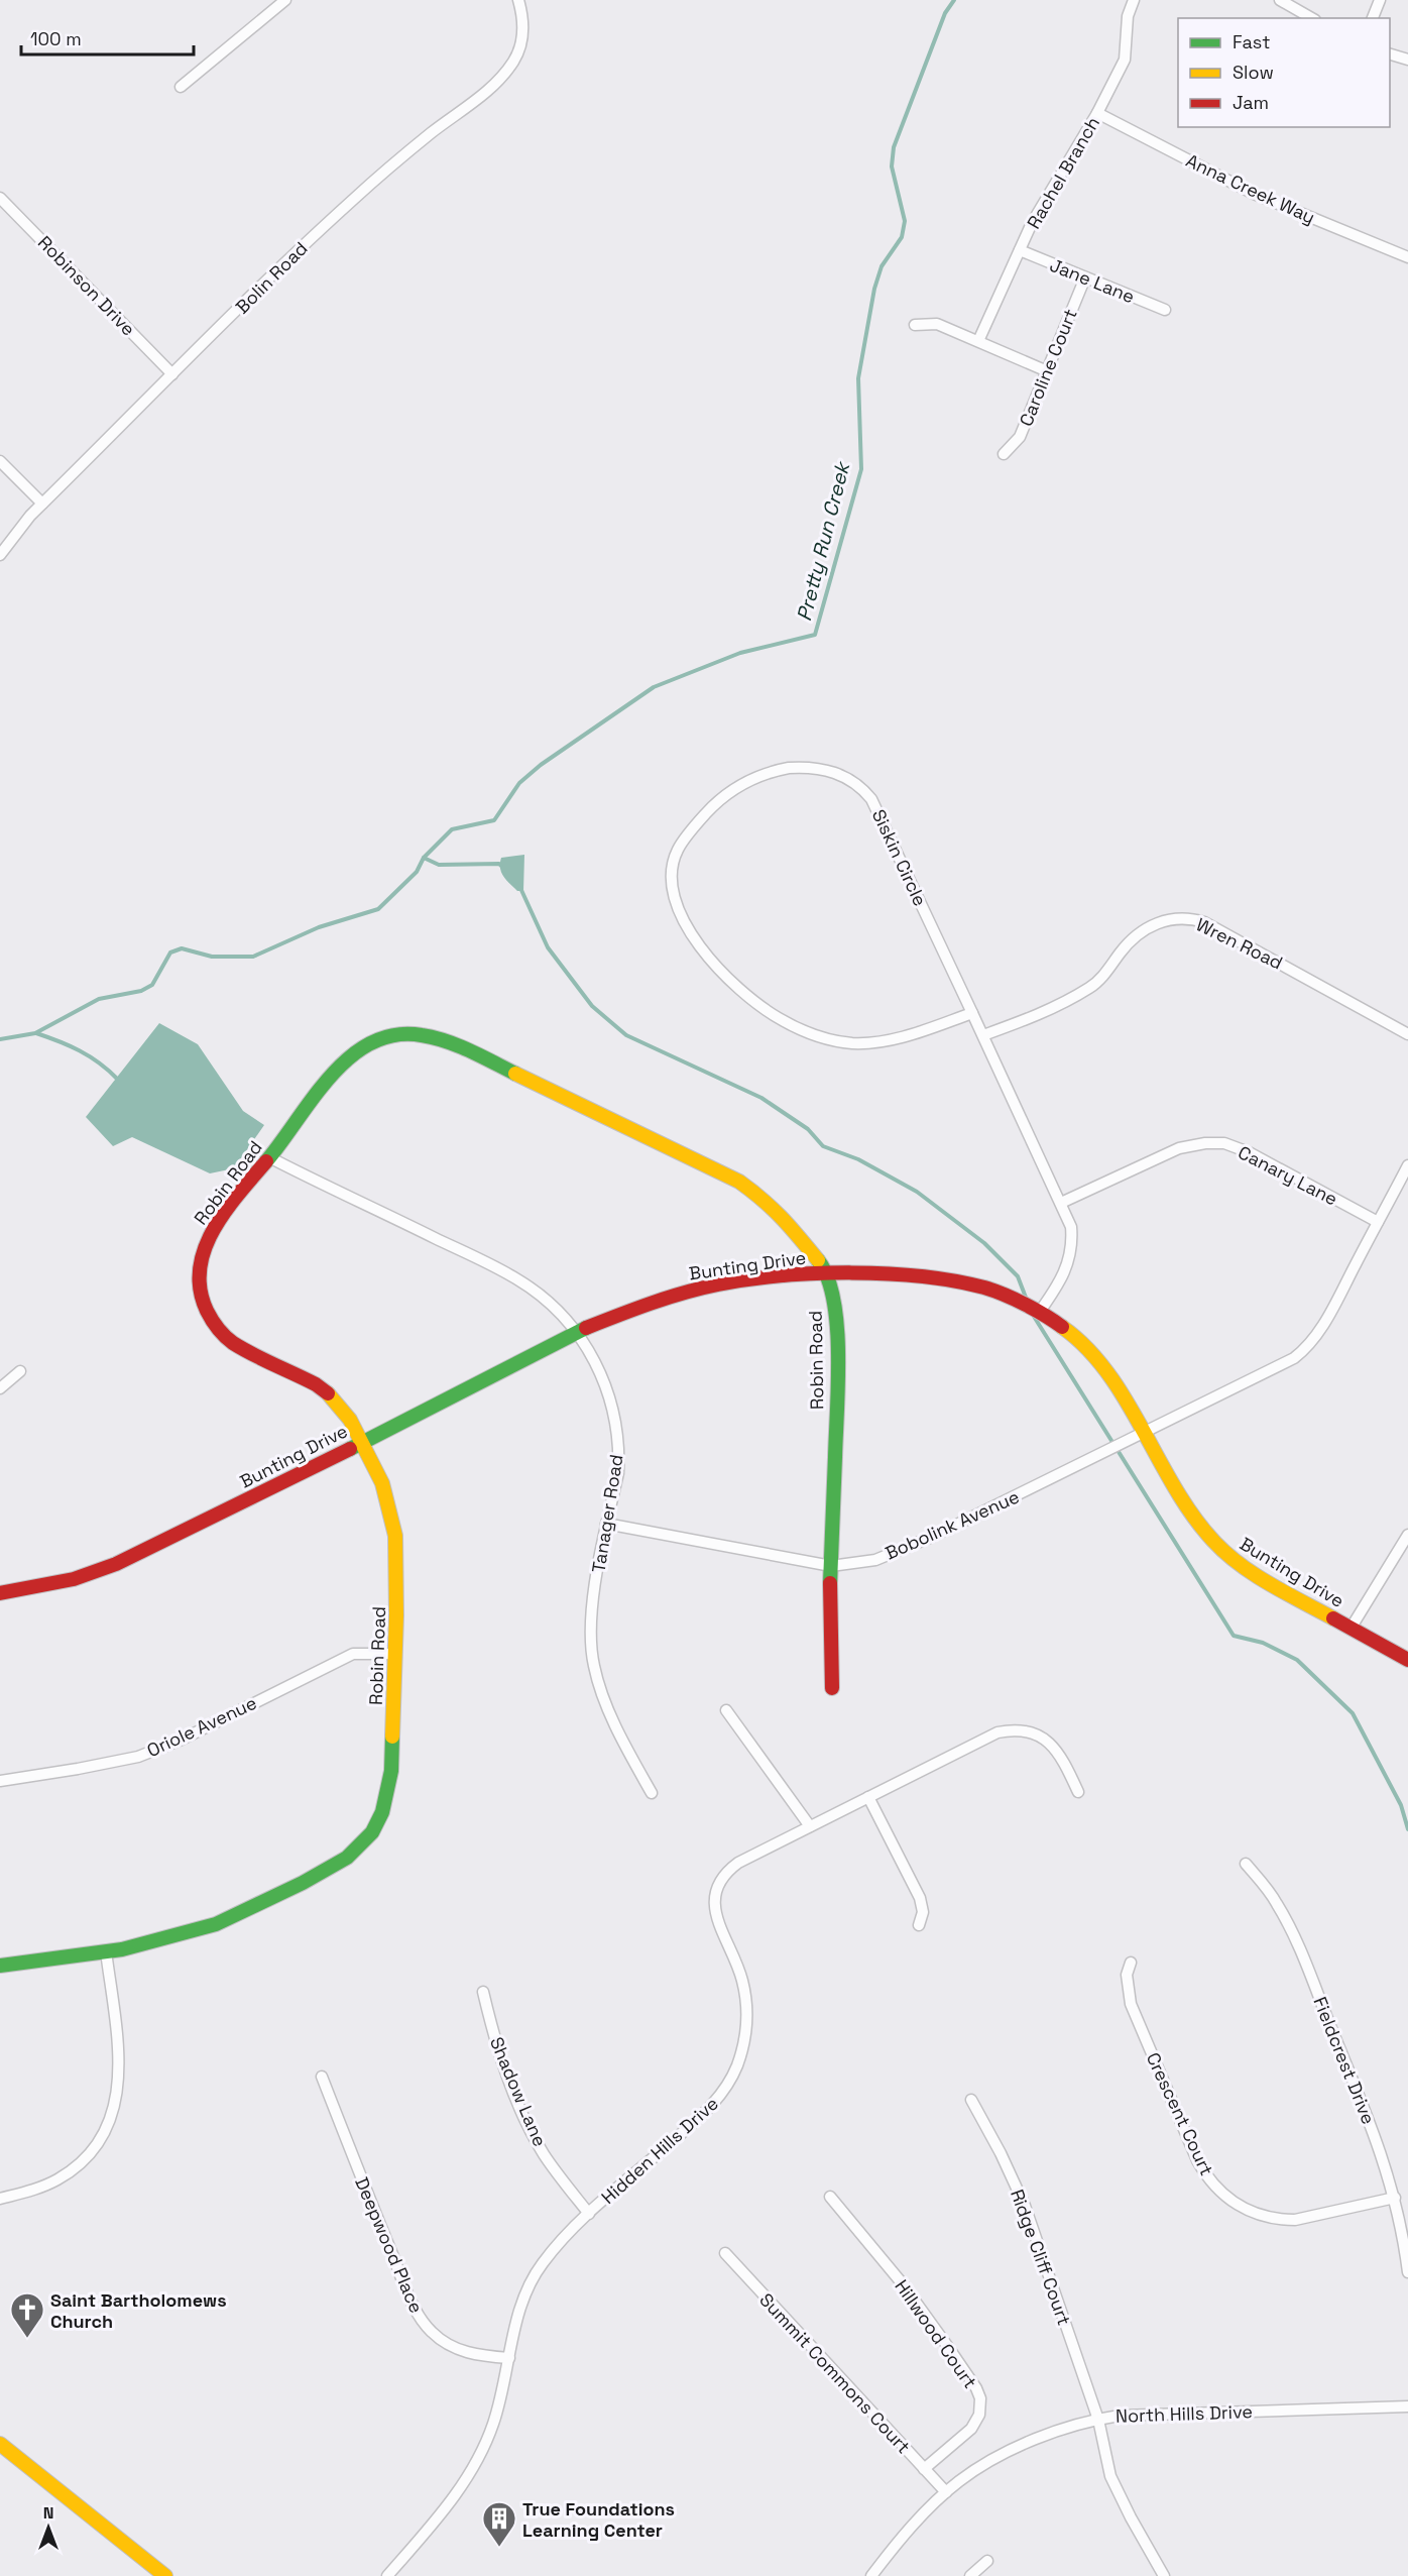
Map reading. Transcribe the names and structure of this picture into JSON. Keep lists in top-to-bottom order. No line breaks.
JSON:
{"streets":{"street":["Rachel Branch","Anna Creek Way","Bolin Road","Jane Lane","Robinson Drive","Caroline Court","Siskin Circle","Wren Road","Canary Lane","Robin Road","Bunting Drive","Tanager Road","Bobolink Avenue","Oriole Avenue","Fieldcrest Drive","Shadow Lane","Crescent Court","Hidden Hills Drive","Deepwood Place","Ridge Cliff Court","Hillwood Court","Summit Commons Court","North Hills Drive"]},"crossings":[["Rachel Branch","Anna Creek Way"],["Rachel Branch","Jane Lane"],["Bolin Road","Robinson Drive"],["Jane Lane","Caroline Court"],["Siskin Circle","Wren Road"],["Siskin Circle","Canary Lane"],["Siskin Circle","Bunting Drive"],["Robin Road","Bunting Drive"],["Robin Road","Tanager Road"],["Robin Road","Bobolink Avenue"],["Robin Road","Oriole Avenue"],["Bunting Drive","Tanager Road"],["Bunting Drive","Bobolink Avenue"],["Tanager Road","Bobolink Avenue"],["Fieldcrest Drive","Crescent Court"],["Shadow Lane","Hidden Hills Drive"],["Hidden Hills Drive","Deepwood Place"],["Ridge Cliff Court","North Hills Drive"],["Hillwood Court","Summit Commons Court"],["Summit Commons Court","North Hills Drive"]],"water":["Pretty Run Creek"],"places":{"church":["Saint Bartholomews Church"],"building":["True Foundations Learning Center"]},"legend":["Fast","Slow","Jam"],"scale_bar":"100 m","north":"top"}
